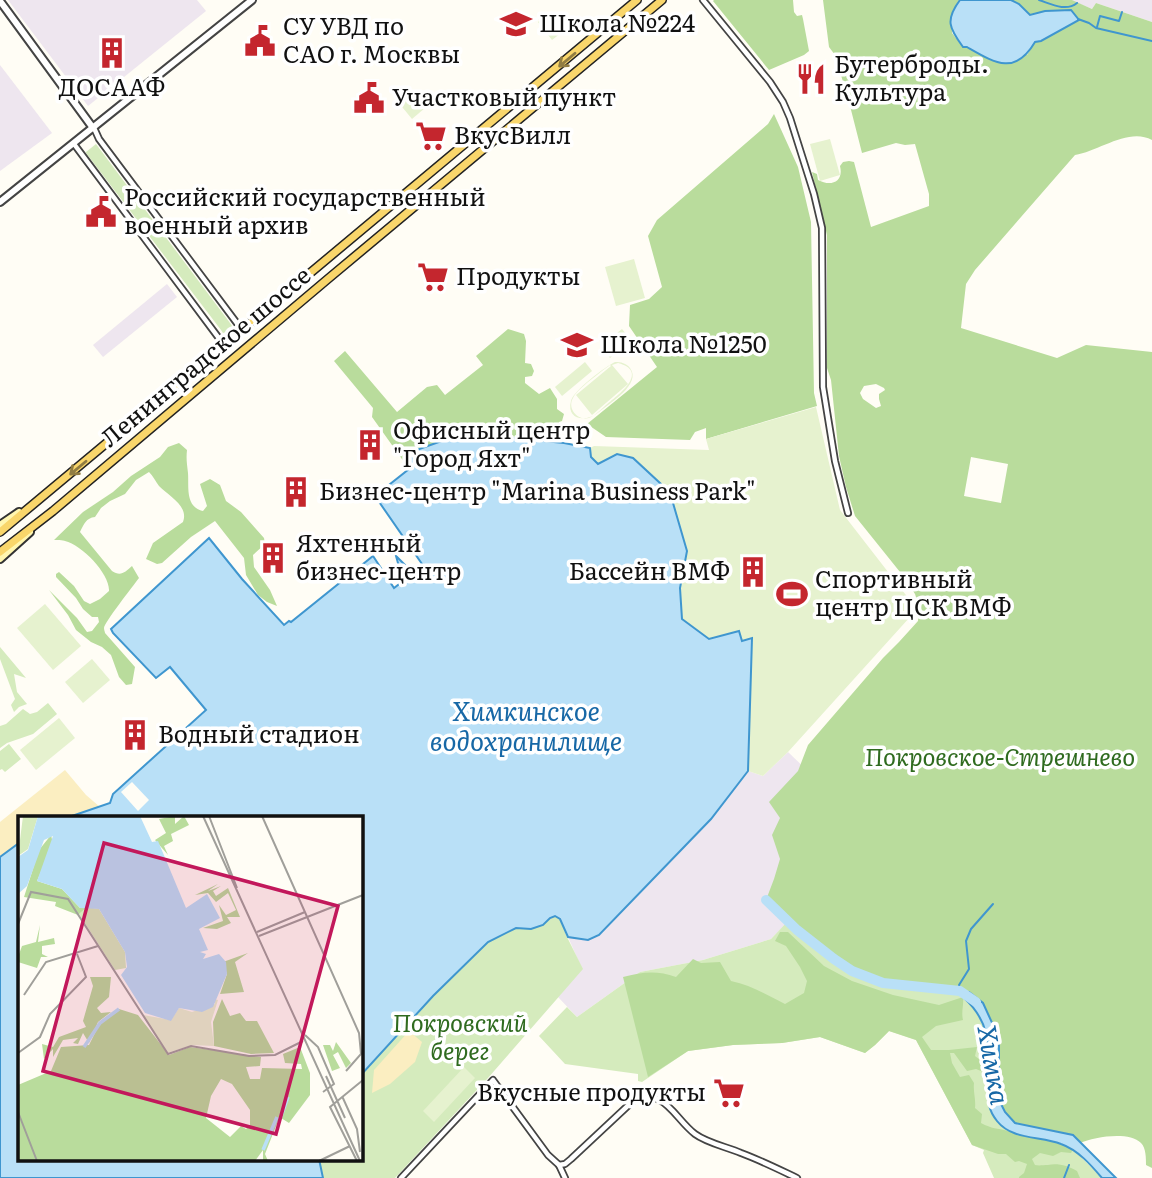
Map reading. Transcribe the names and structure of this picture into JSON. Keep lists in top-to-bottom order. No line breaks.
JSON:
{"streets":{"main road":["Ленинградское шоссе"]},"water":["Химкинское водохранилище","Химка"],"parks":["Покровское-Стрешнево","Покровский берег"],"places":{"school or university":["Школа №224","Школа №1250"],"public building":["СУ УВД по САО г. Москвы","Участковый пункт","Российский государственный военный архив"],"building":["ДОСААФ","Офисный центр \"Город Яхт\"","Бизнес-центр \"Marina Business Park\"","Яхтенный бизнес-центр","Бассейн ВМФ","Водный стадион"],"restaurant":["Бутерброды. Культура"],"supermarket":["ВкусВилл","Продукты","Вкусные продукты"],"sports":["Спортивный центр ЦСК ВМФ"]}}
